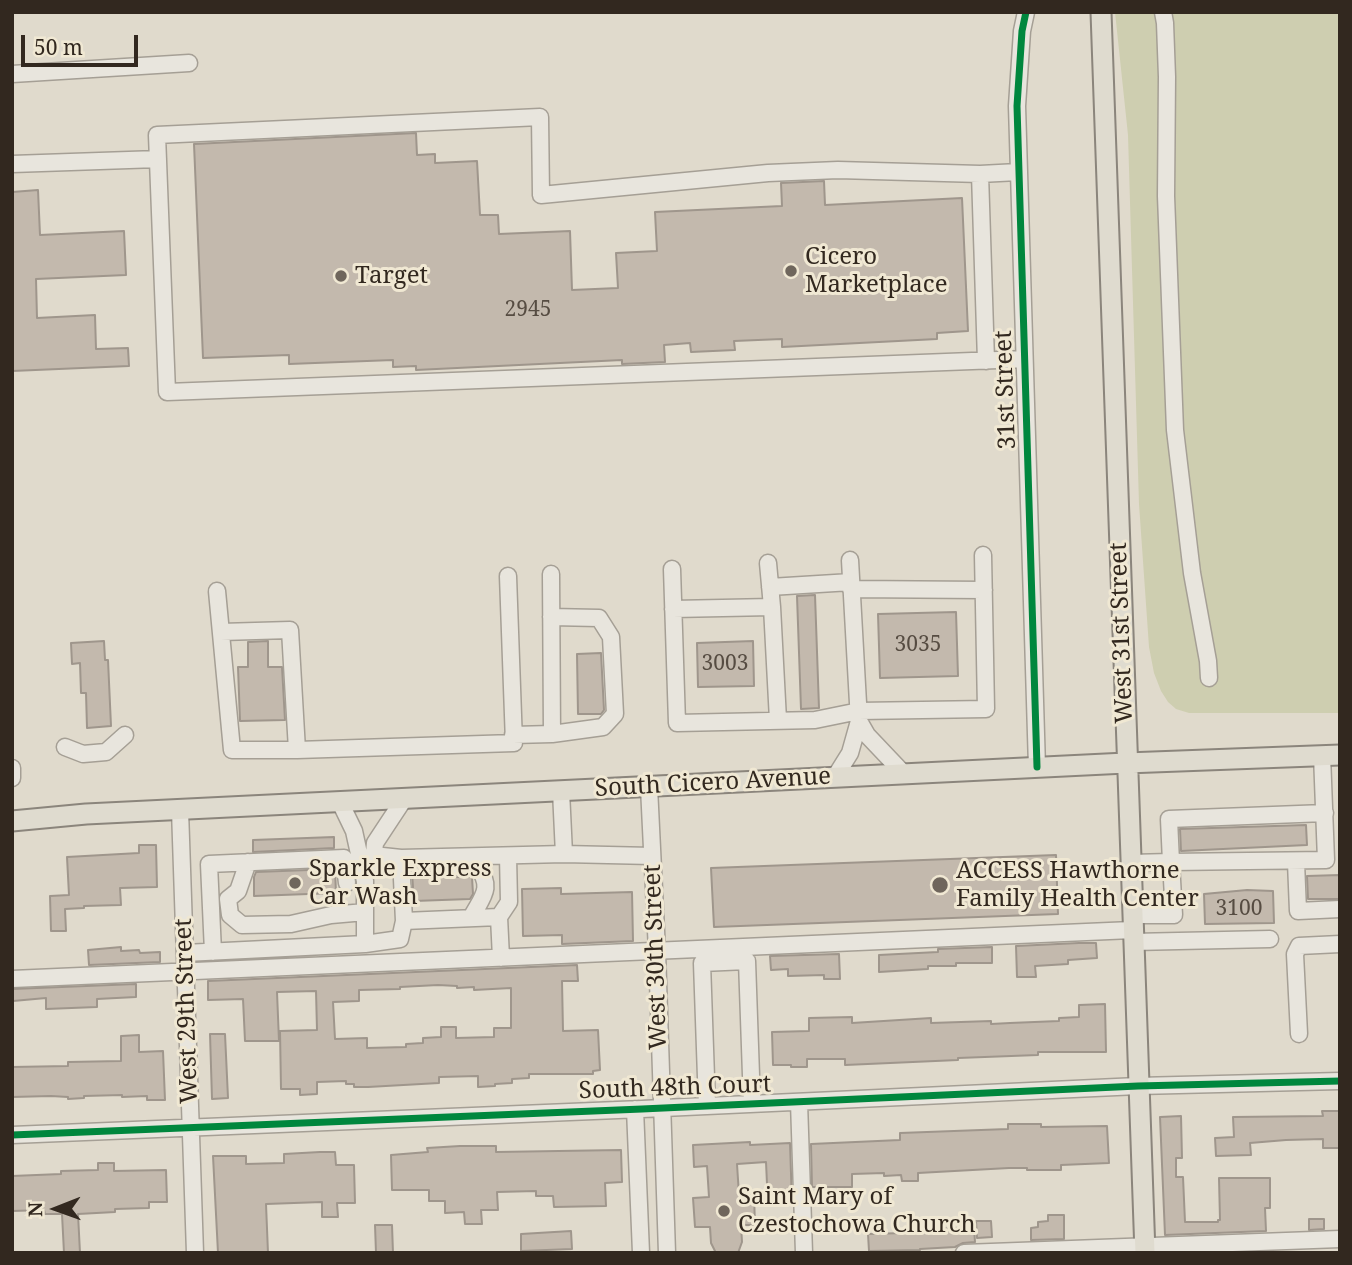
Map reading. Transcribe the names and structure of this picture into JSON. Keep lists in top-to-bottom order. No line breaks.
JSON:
{"streets":{"main road":["West 31st Street","South Cicero Avenue"],"street":["31st Street","West 30th Street","West 29th Street","South 48th Court"]},"crossings":[["31st Street","South Cicero Avenue"],["West 31st Street","South Cicero Avenue"],["West 31st Street","South 48th Court"],["South Cicero Avenue","West 30th Street"],["South Cicero Avenue","West 29th Street"],["West 30th Street","South 48th Court"],["West 29th Street","South 48th Court"]],"places":["Cicero Marketplace","Target","Sparkle Express Car Wash","ACCESS Hawthorne Family Health Center","Saint Mary of Czestochowa Church"],"house_numbers":["2945","3035","3003","3100"],"scale_bar":"50 m","north":"left"}
